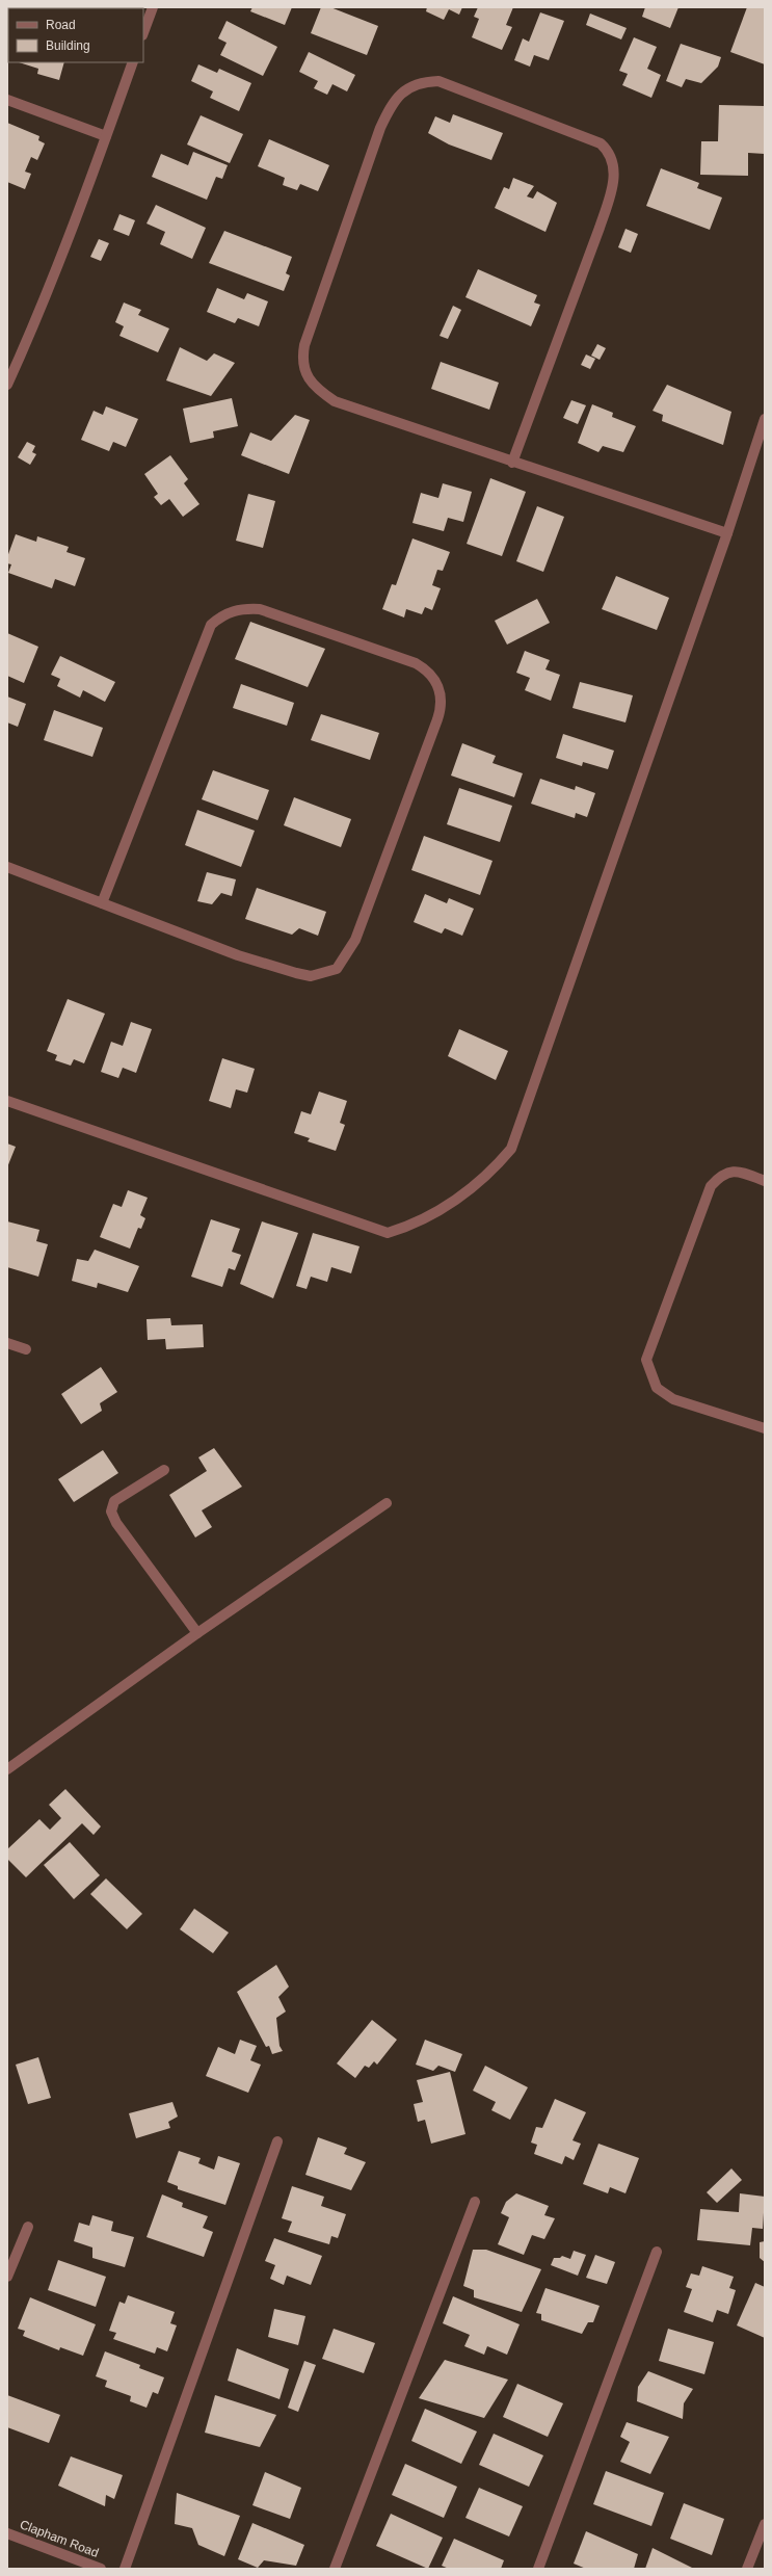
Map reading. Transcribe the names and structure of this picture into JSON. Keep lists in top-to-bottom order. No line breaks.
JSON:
{"streets":{"street":["Clapham Road"]},"legend":["Road","Building"]}
